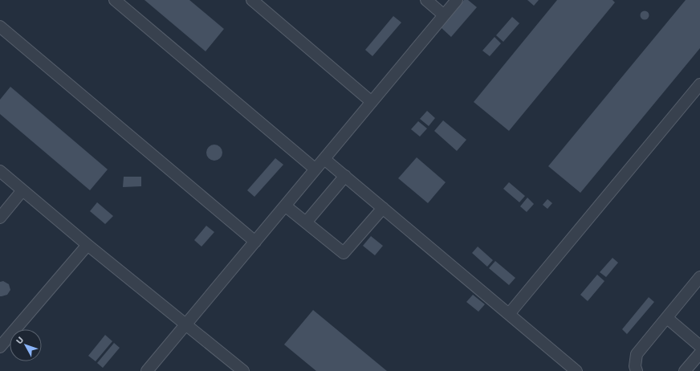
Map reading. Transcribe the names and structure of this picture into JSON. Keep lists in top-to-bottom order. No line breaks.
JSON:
{"north":"top left"}
